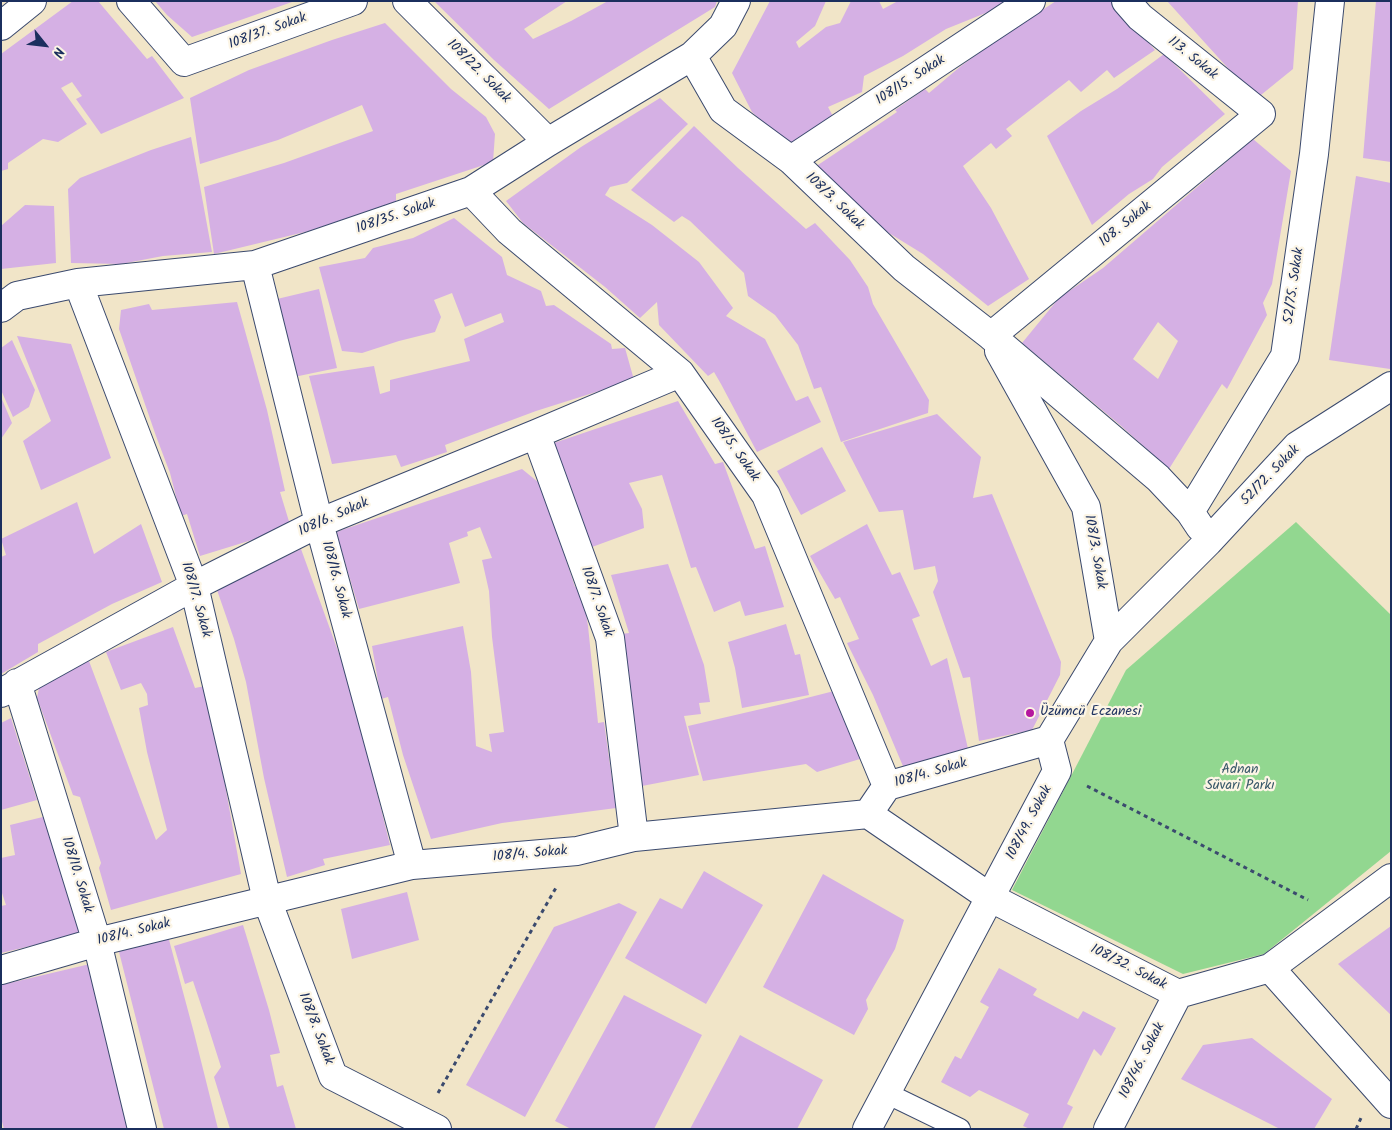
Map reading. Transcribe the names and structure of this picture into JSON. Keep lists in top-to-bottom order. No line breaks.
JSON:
{"streets":{"street":["108/37. Sokak","113. Sokak","108/22. Sokak","108/15. Sokak","108/3. Sokak","108/35. Sokak","108. Sokak","52/75. Sokak","108/5. Sokak","52/72. Sokak","108/6. Sokak","108/16. Sokak","108/17. Sokak","108/7. Sokak","108/4. Sokak","108/49. Sokak","108/10. Sokak","108/32. Sokak","108/8. Sokak","108/46. Sokak"]},"crossings":[["113. Sokak","108. Sokak"],["108/22. Sokak","108/35. Sokak"],["108/15. Sokak","108/3. Sokak"],["108/3. Sokak","108/35. Sokak"],["108/3. Sokak","108. Sokak"],["108/3. Sokak","52/75. Sokak"],["108/35. Sokak","108/5. Sokak"],["108/35. Sokak","108/16. Sokak"],["108/35. Sokak","108/17. Sokak"],["108/5. Sokak","108/6. Sokak"],["108/5. Sokak","108/4. Sokak"],["108/6. Sokak","108/16. Sokak"],["108/6. Sokak","108/17. Sokak"],["108/6. Sokak","108/7. Sokak"],["108/6. Sokak","108/10. Sokak"],["108/16. Sokak","108/4. Sokak"],["108/17. Sokak","108/4. Sokak"],["108/17. Sokak","108/8. Sokak"],["108/7. Sokak","108/4. Sokak"],["108/4. Sokak","108/49. Sokak"],["108/4. Sokak","108/10. Sokak"],["108/4. Sokak","108/32. Sokak"],["108/4. Sokak","108/8. Sokak"],["108/49. Sokak","108/32. Sokak"],["108/32. Sokak","108/46. Sokak"]],"parks":["Adnan Süvari Parkı"],"places":["Üzümcü Eczanesi"],"north":"bottom right"}
